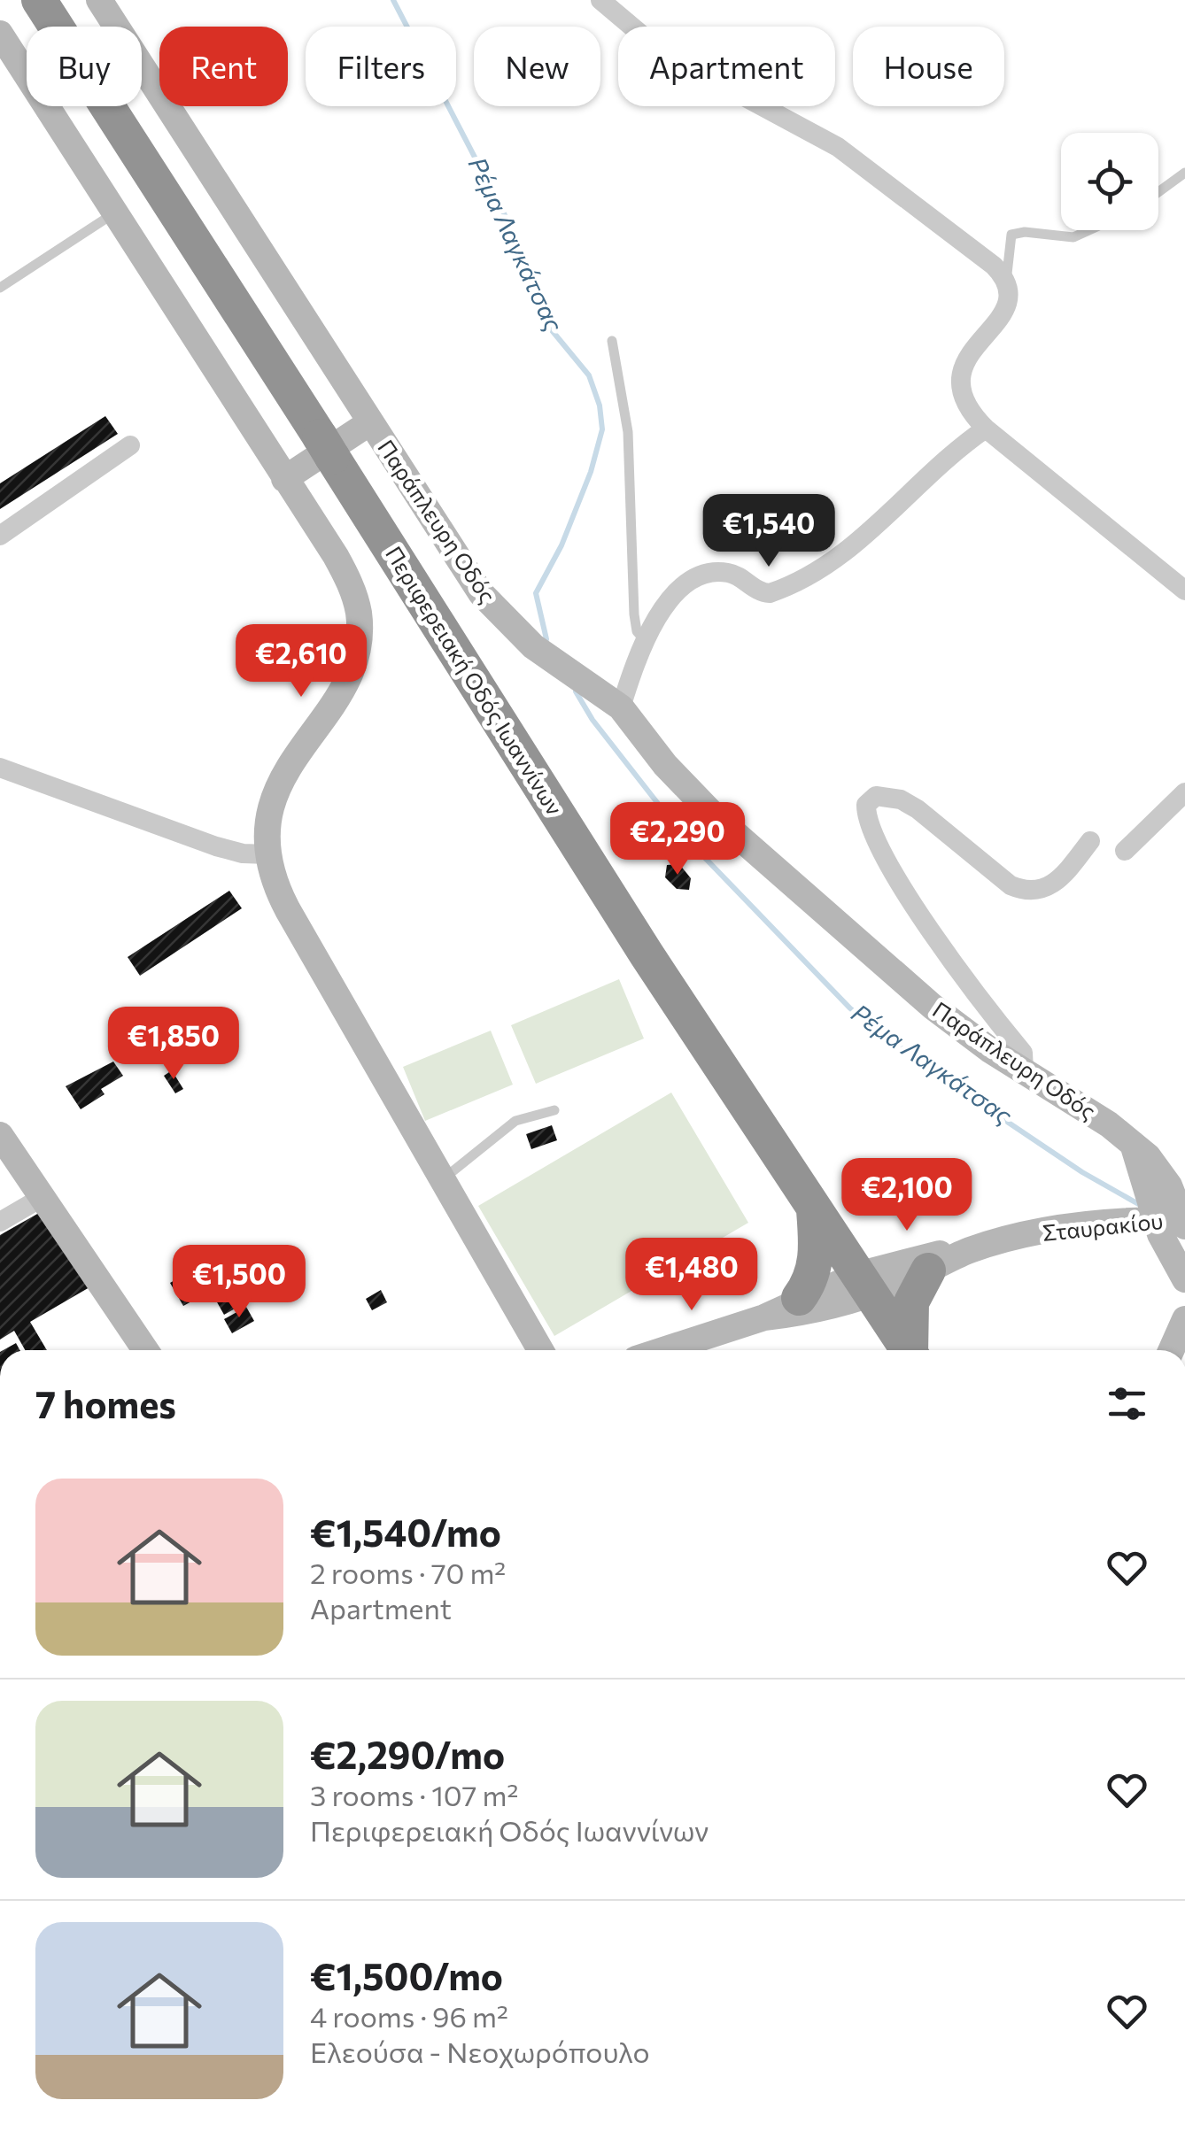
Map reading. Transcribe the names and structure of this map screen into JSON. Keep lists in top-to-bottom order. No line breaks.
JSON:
{"streets":{"highway":["Περιφερειακή Οδός Ιωαννίνων"],"street":["Παράπλευρη Οδός","Σταυρακίου"]},"crossings":[["Παράπλευρη Οδός","Σταυρακίου"]],"water":["Ρέμα Λαγκάτσας"],"page":{"chip":["Buy","Rent","Filters","New","Apartment","House"],"price":["€1,540","€2,610","€2,290","€1,850","€2,100","€1,480","€1,500"],"heading":"7 homes","list":[{"name":"€1,540/mo","note":"2 rooms · 70 m² · Apartment"},{"name":"€2,290/mo","note":"3 rooms · 107 m² · Περιφερειακή Οδός Ιωαννίνων"},{"name":"€1,500/mo","note":"4 rooms · 96 m² · Ελεούσα - Νεοχωρόπουλο"}]}}
